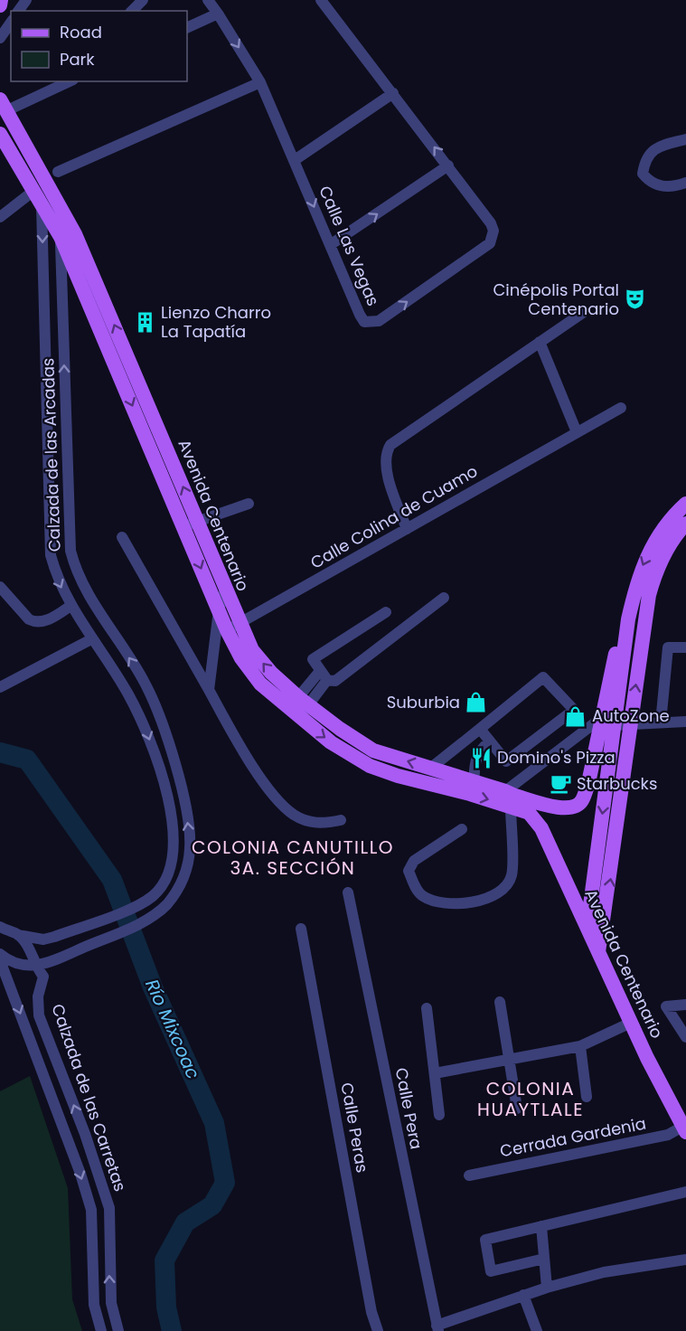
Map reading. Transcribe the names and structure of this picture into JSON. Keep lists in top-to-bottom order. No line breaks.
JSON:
{"streets":{"main road":["Avenida Centenario"],"street":["Calle Las Vegas","Calzada de las Arcadas","Calle Colina de Cuamo","Calzada de las Carretas","Calle Pera","Calle Peras","Cerrada Gardenia"]},"crossings":[["Calzada de las Arcadas","Avenida Centenario"],["Calzada de las Arcadas","Calzada de las Carretas"],["Avenida Centenario","Calle Colina de Cuamo"],["Avenida Centenario","Cerrada Gardenia"]],"districts":["COLONIA CANUTILLO 3A. SECCIÓN","COLONIA HUAYTLALE"],"water":["Río Mixcoac"],"places":{"theatre":["Cinépolis Portal Centenario"],"building":["Lienzo Charro La Tapatía"],"shop":["Suburbia","AutoZone"],"restaurant":["Domino's Pizza"],"cafe":["Starbucks"]},"legend":["Road","Park"]}
